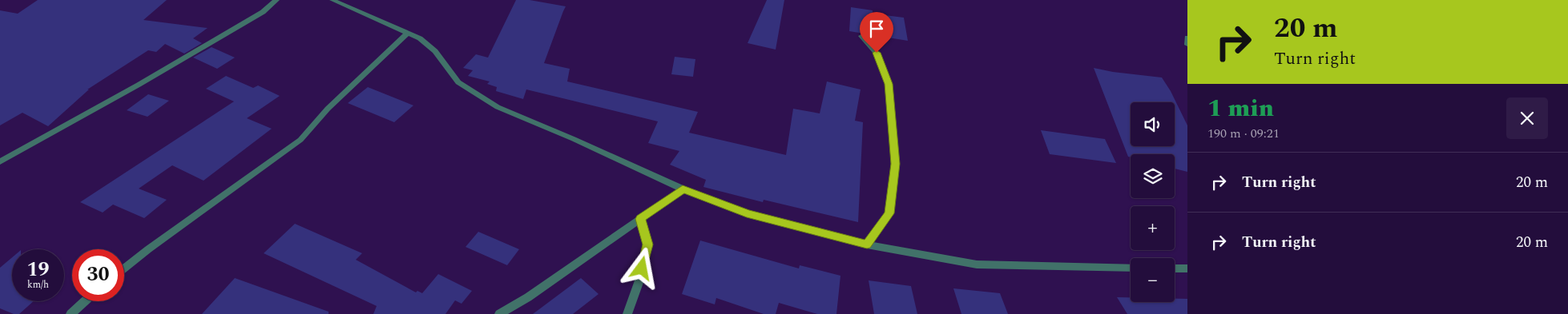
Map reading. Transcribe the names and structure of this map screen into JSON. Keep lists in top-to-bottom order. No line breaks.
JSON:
{"page":{"turn":["20 m","Turn right"],"heading":["1 min","190 m · 09:21"],"map_buttons":["+","−"],"list":[{"name":"Turn right","value":"20 m"},{"name":"Turn right","value":"20 m"}],"speed":"19 km/h","limit":"30"}}
